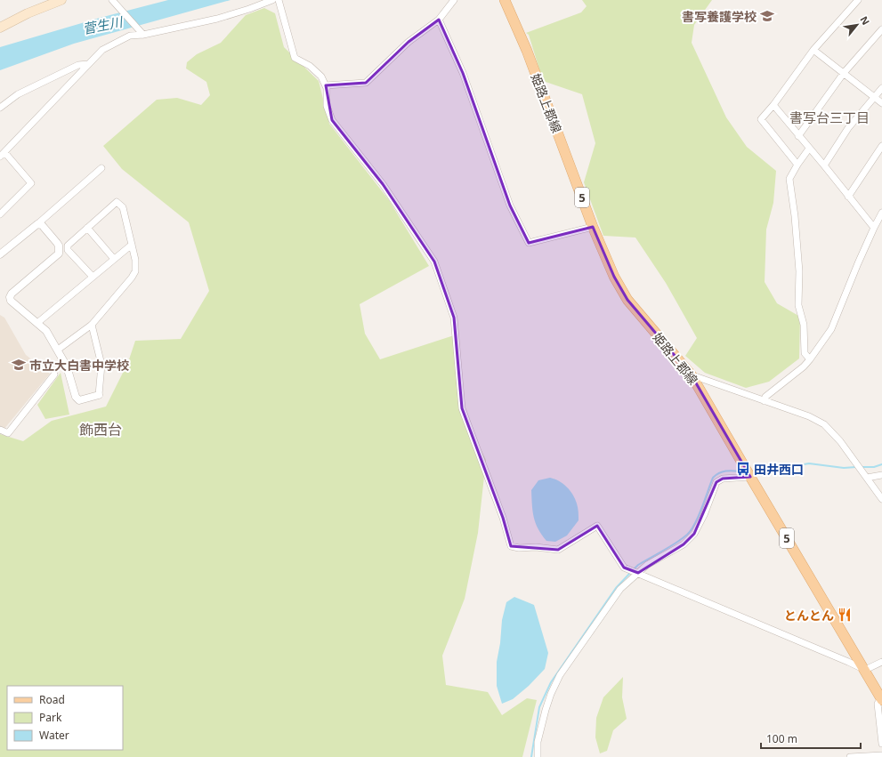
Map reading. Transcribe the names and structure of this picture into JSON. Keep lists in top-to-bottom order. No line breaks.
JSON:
{"streets":{"main road":["姫路上郡線","5"]},"districts":["書写台三丁目","飾西台"],"water":["菅生川"],"places":{"school or university":["書写養護学校","市立大白書中学校"],"bus stop":["田井西口"],"restaurant":["とんとん"]},"legend":["Road","Park","Water"],"scale_bar":"100 m","north":"top right"}
